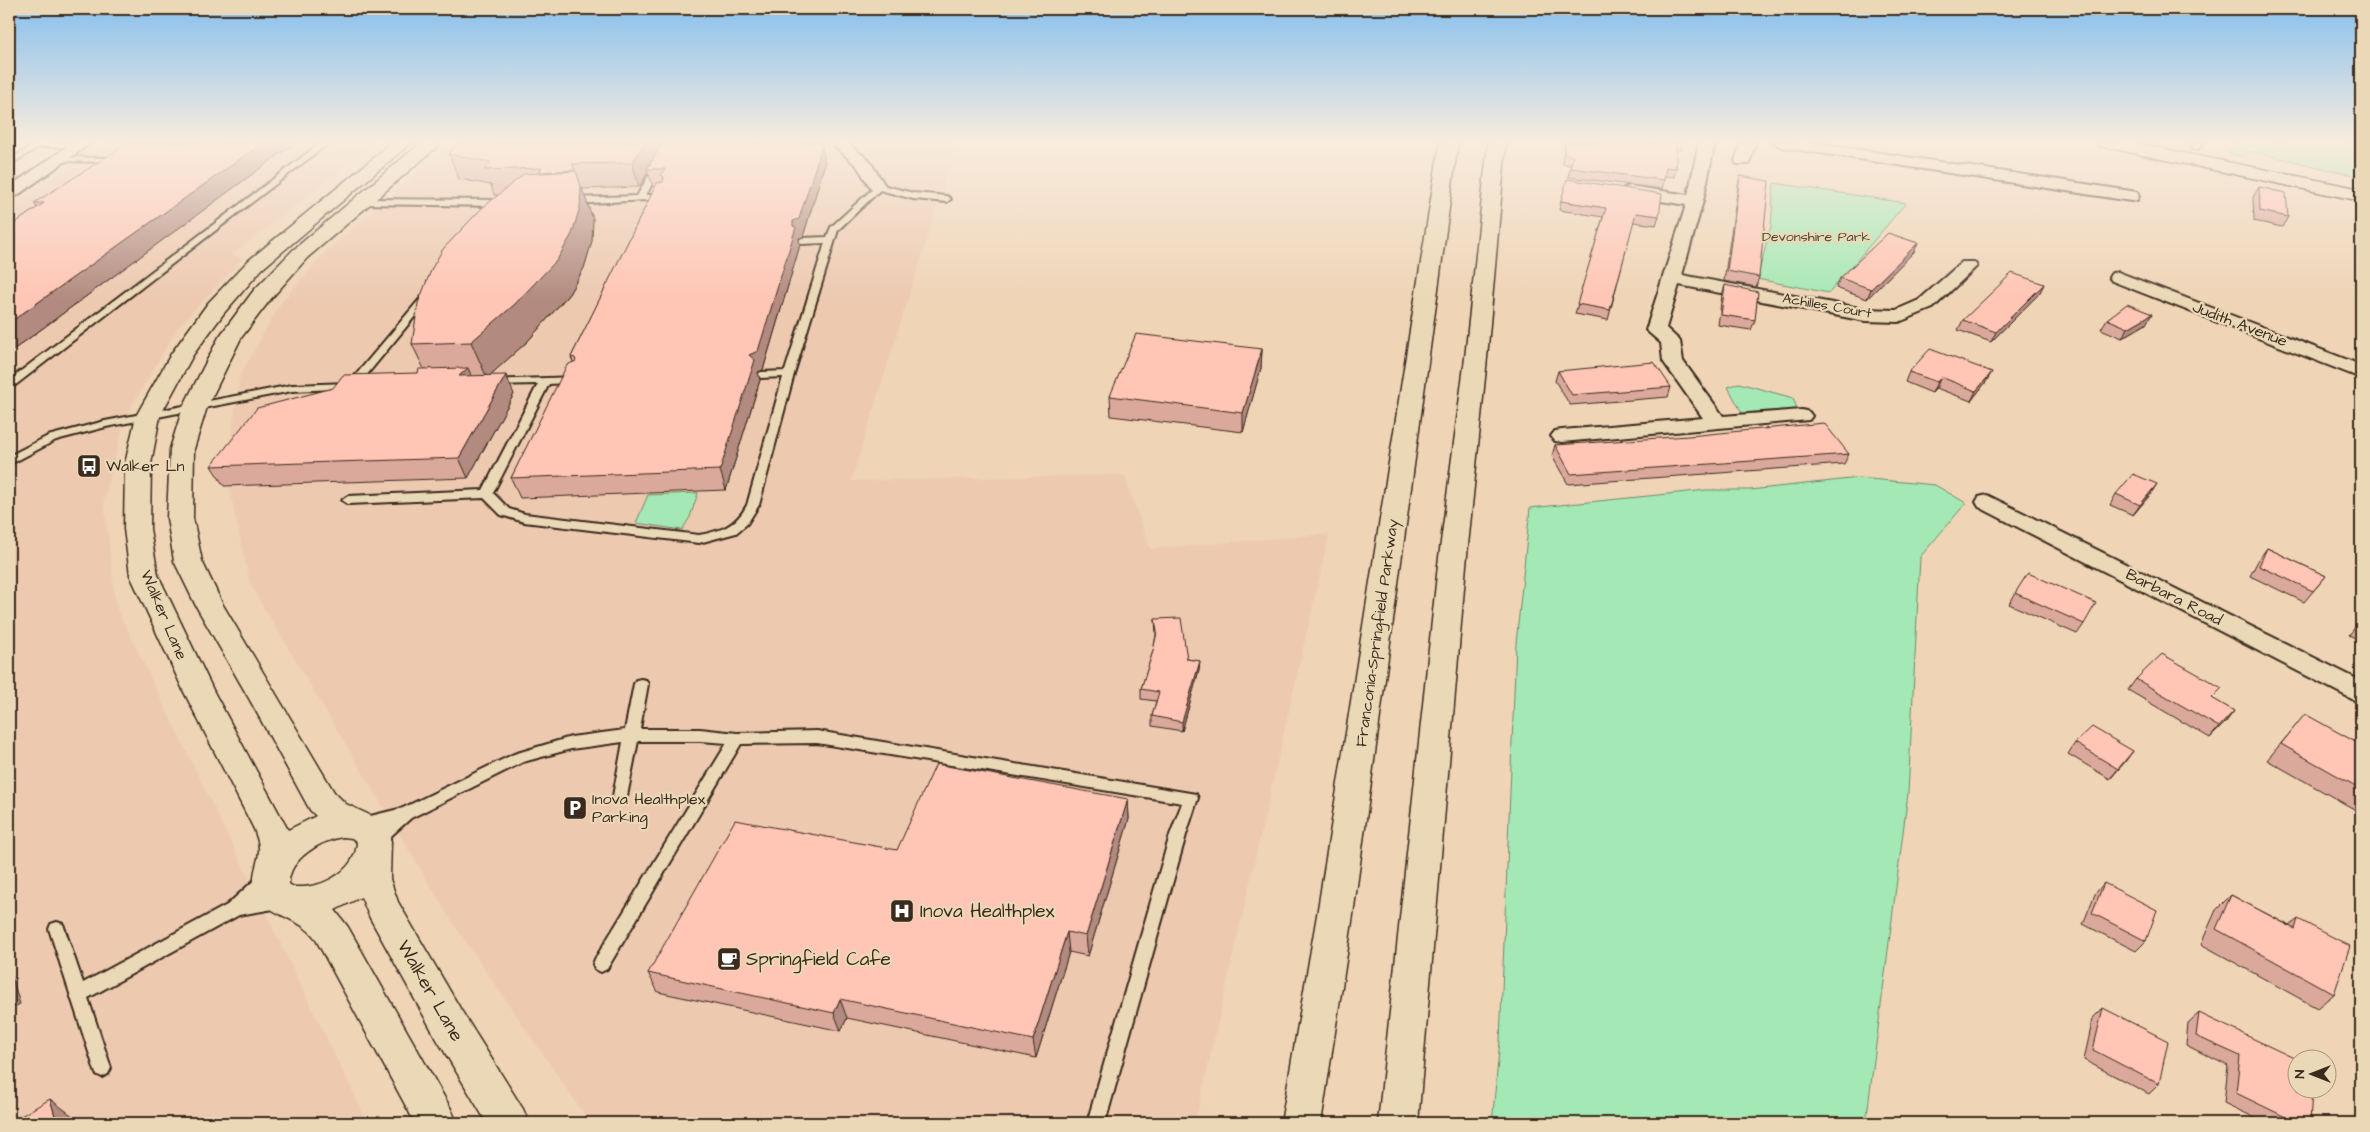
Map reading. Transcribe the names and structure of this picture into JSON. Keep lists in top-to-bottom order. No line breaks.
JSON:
{"streets":{"main road":["Walker Lane","Franconia-Springfield Parkway"],"street":["Achilles Court","Judith Avenue","Barbara Road"]},"parks":["Devonshire Park"],"places":{"bus stop":["Walker Ln"],"parking":["Inova Healthplex Parking"],"hospital":["Inova Healthplex"],"cafe":["Springfield Cafe"]},"north":"left"}
